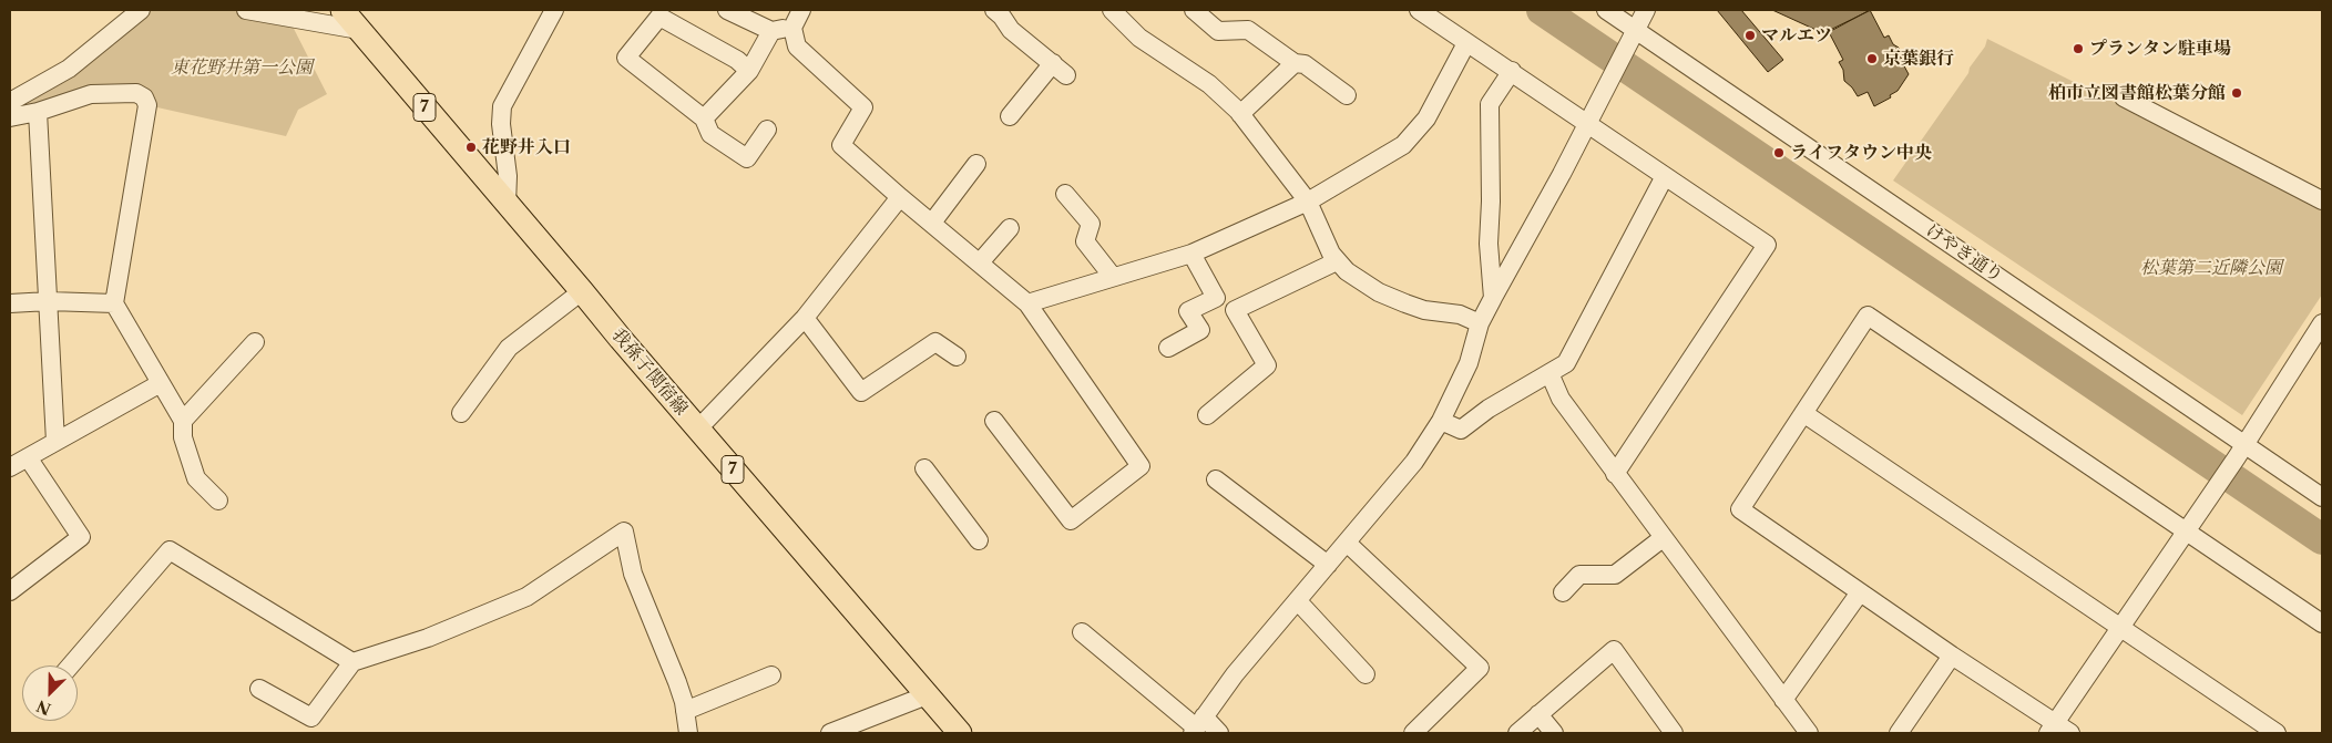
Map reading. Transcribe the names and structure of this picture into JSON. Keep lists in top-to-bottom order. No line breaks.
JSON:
{"streets":{"main road":["7","我孫子関宿線"],"street":["けやき通り"]},"parks":["東花野井第一公園","松葉第二近隣公園"],"places":["マルエツ","プランタン駐車場","京葉銀行","柏市立図書館松葉分館","花野井入口","ライフタウン中央"],"north":"bottom left"}
